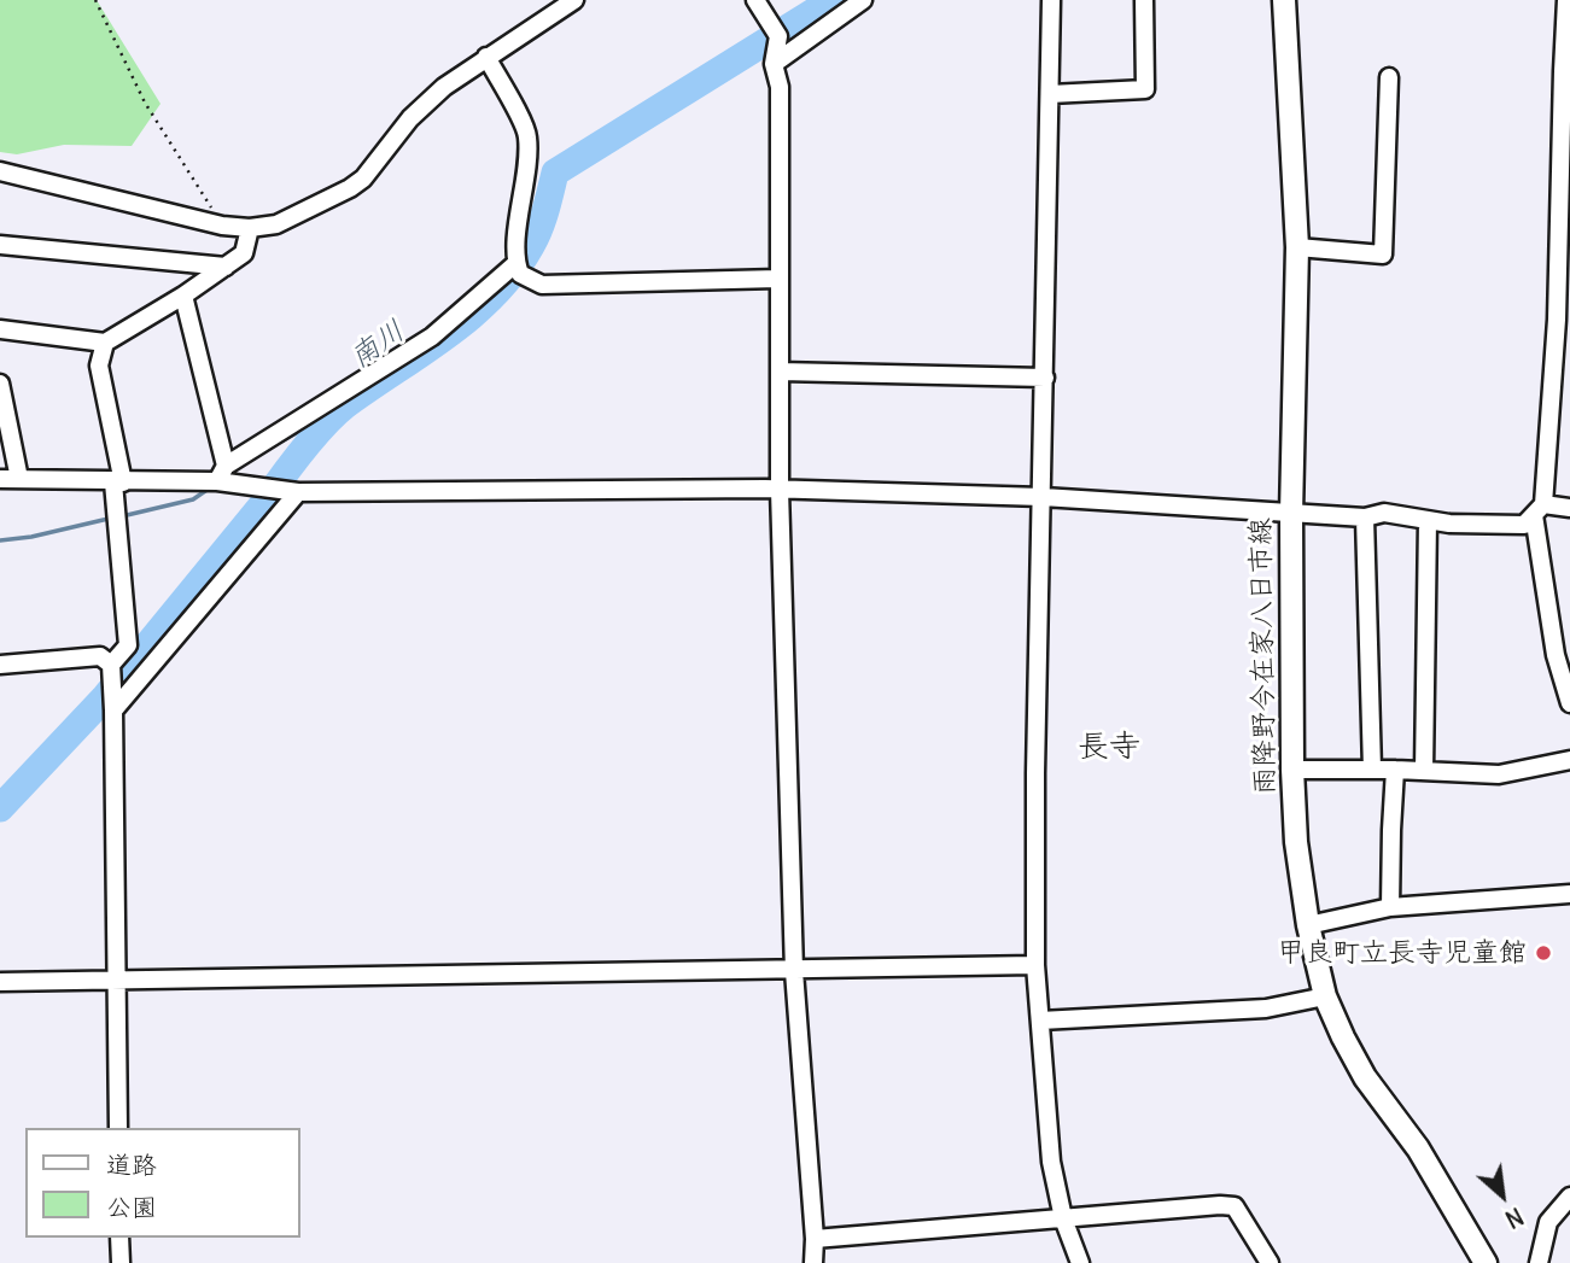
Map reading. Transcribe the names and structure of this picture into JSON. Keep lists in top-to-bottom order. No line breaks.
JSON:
{"streets":{"main road":["雨降野今在家八日市線"]},"districts":["長寺"],"water":["南川"],"places":["甲良町立長寺児童館"],"legend":["道路","公園"],"north":"bottom right"}
